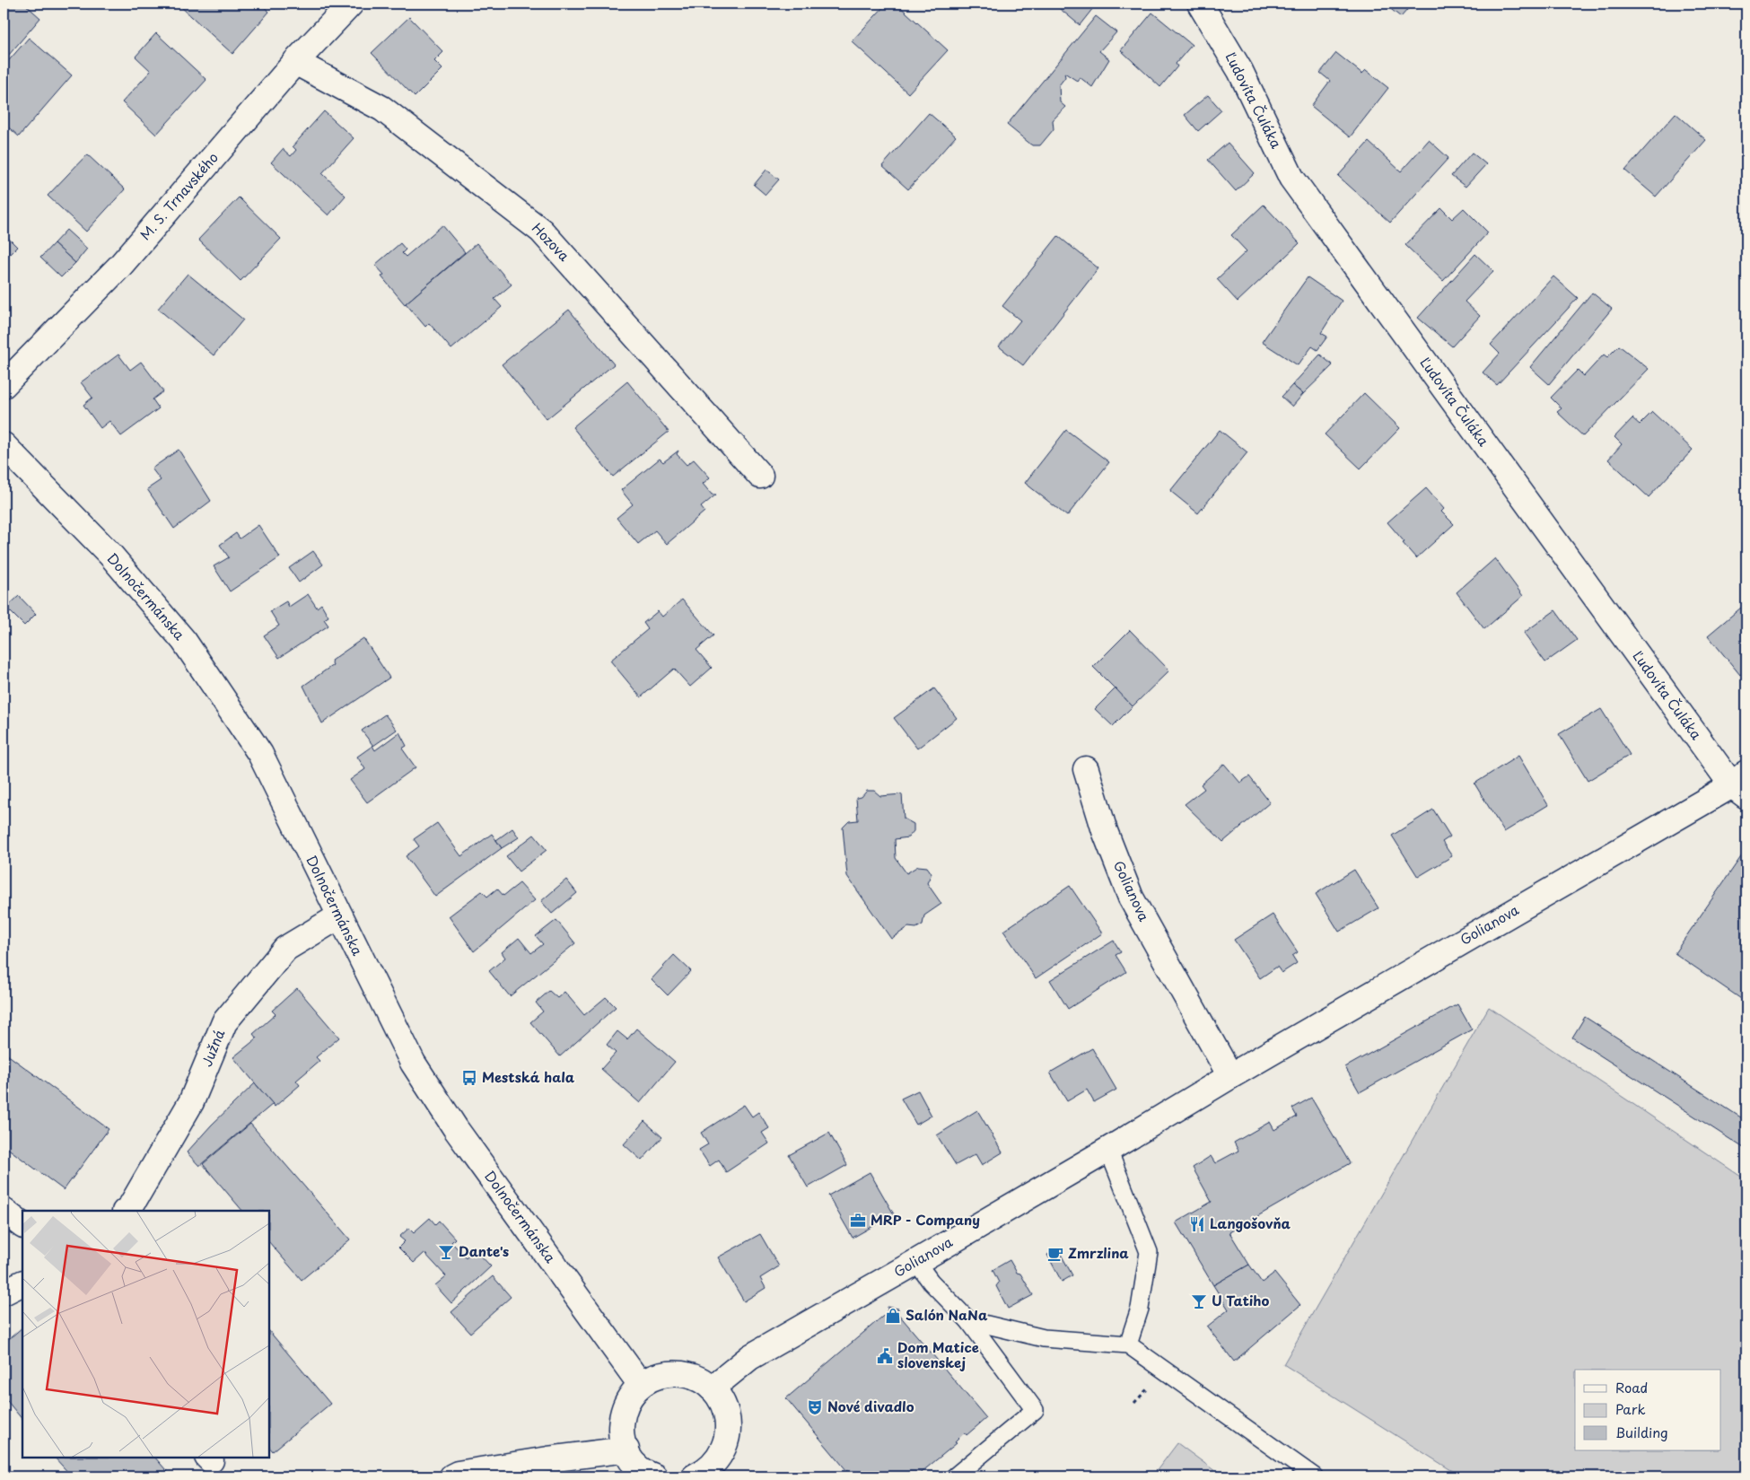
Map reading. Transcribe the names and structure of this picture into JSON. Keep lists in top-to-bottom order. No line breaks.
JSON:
{"streets":{"street":["Ľudovíta Čuláka","M. S. Trnavského","Hozova","Dolnočermánska","Golianova","Južná"]},"crossings":[["Ľudovíta Čuláka","Golianova"],["M. S. Trnavského","Hozova"],["Dolnočermánska","Južná"]],"places":{"bus stop":["Mestská hala"],"office":["MRP - Company"],"restaurant":["Langošovňa"],"bar":["Dante's","U Tatiho"],"cafe":["Zmrzlina"],"shop":["Salón NaNa"],"public building":["Dom Matice slovenskej"],"theatre":["Nové divadlo"]},"legend":["Road","Park","Building"]}
